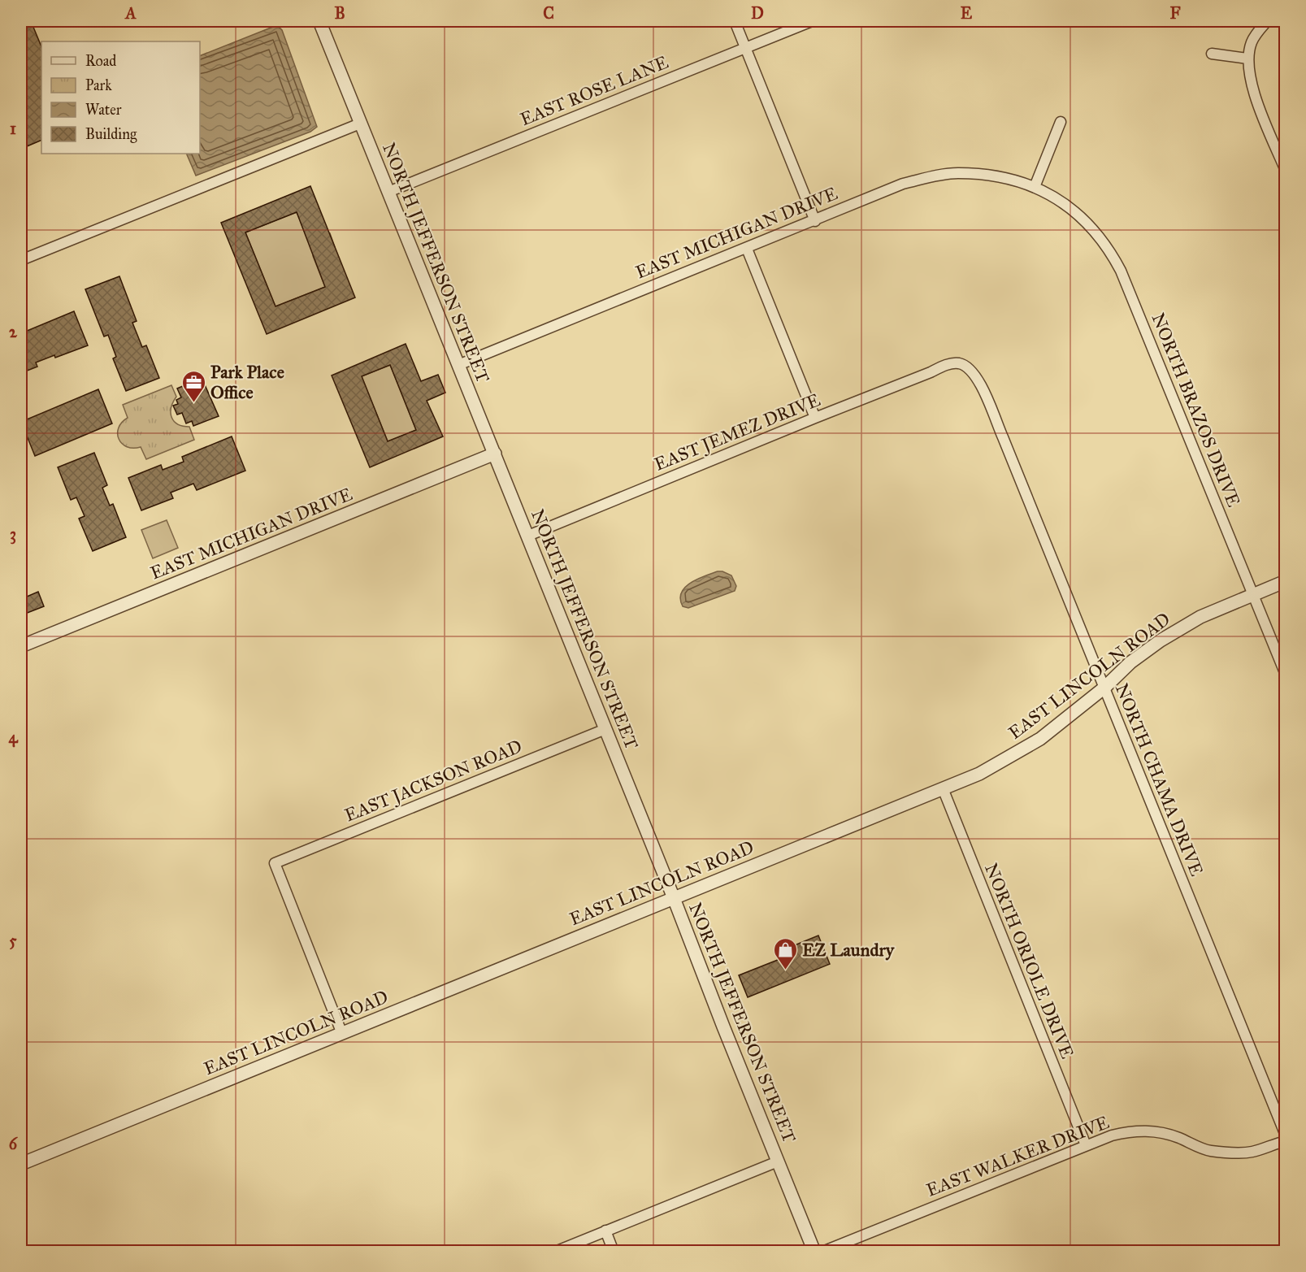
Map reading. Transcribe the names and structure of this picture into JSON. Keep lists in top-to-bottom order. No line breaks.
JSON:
{"streets":{"street":["EAST ROSE LANE","EAST MICHIGAN DRIVE","NORTH JEFFERSON STREET","NORTH BRAZOS DRIVE","EAST JEMEZ DRIVE","EAST LINCOLN ROAD","NORTH CHAMA DRIVE","EAST JACKSON ROAD","NORTH ORIOLE DRIVE","EAST WALKER DRIVE"]},"crossings":[["EAST ROSE LANE","NORTH JEFFERSON STREET"],["EAST MICHIGAN DRIVE","NORTH JEFFERSON STREET"],["EAST MICHIGAN DRIVE","NORTH BRAZOS DRIVE"],["NORTH JEFFERSON STREET","EAST JEMEZ DRIVE"],["NORTH JEFFERSON STREET","EAST LINCOLN ROAD"],["NORTH JEFFERSON STREET","EAST JACKSON ROAD"],["NORTH BRAZOS DRIVE","EAST LINCOLN ROAD"],["EAST JEMEZ DRIVE","NORTH CHAMA DRIVE"],["EAST LINCOLN ROAD","NORTH CHAMA DRIVE"],["EAST LINCOLN ROAD","EAST JACKSON ROAD"],["EAST LINCOLN ROAD","NORTH ORIOLE DRIVE"],["NORTH ORIOLE DRIVE","EAST WALKER DRIVE"]],"places":{"office":["Park Place Office"],"shop":["EZ Laundry"]},"legend":["Road","Park","Water","Building"],"grid":{"columns":["A","B","C","D","E","F"],"rows":["1","2","3","4","5","6"]}}
